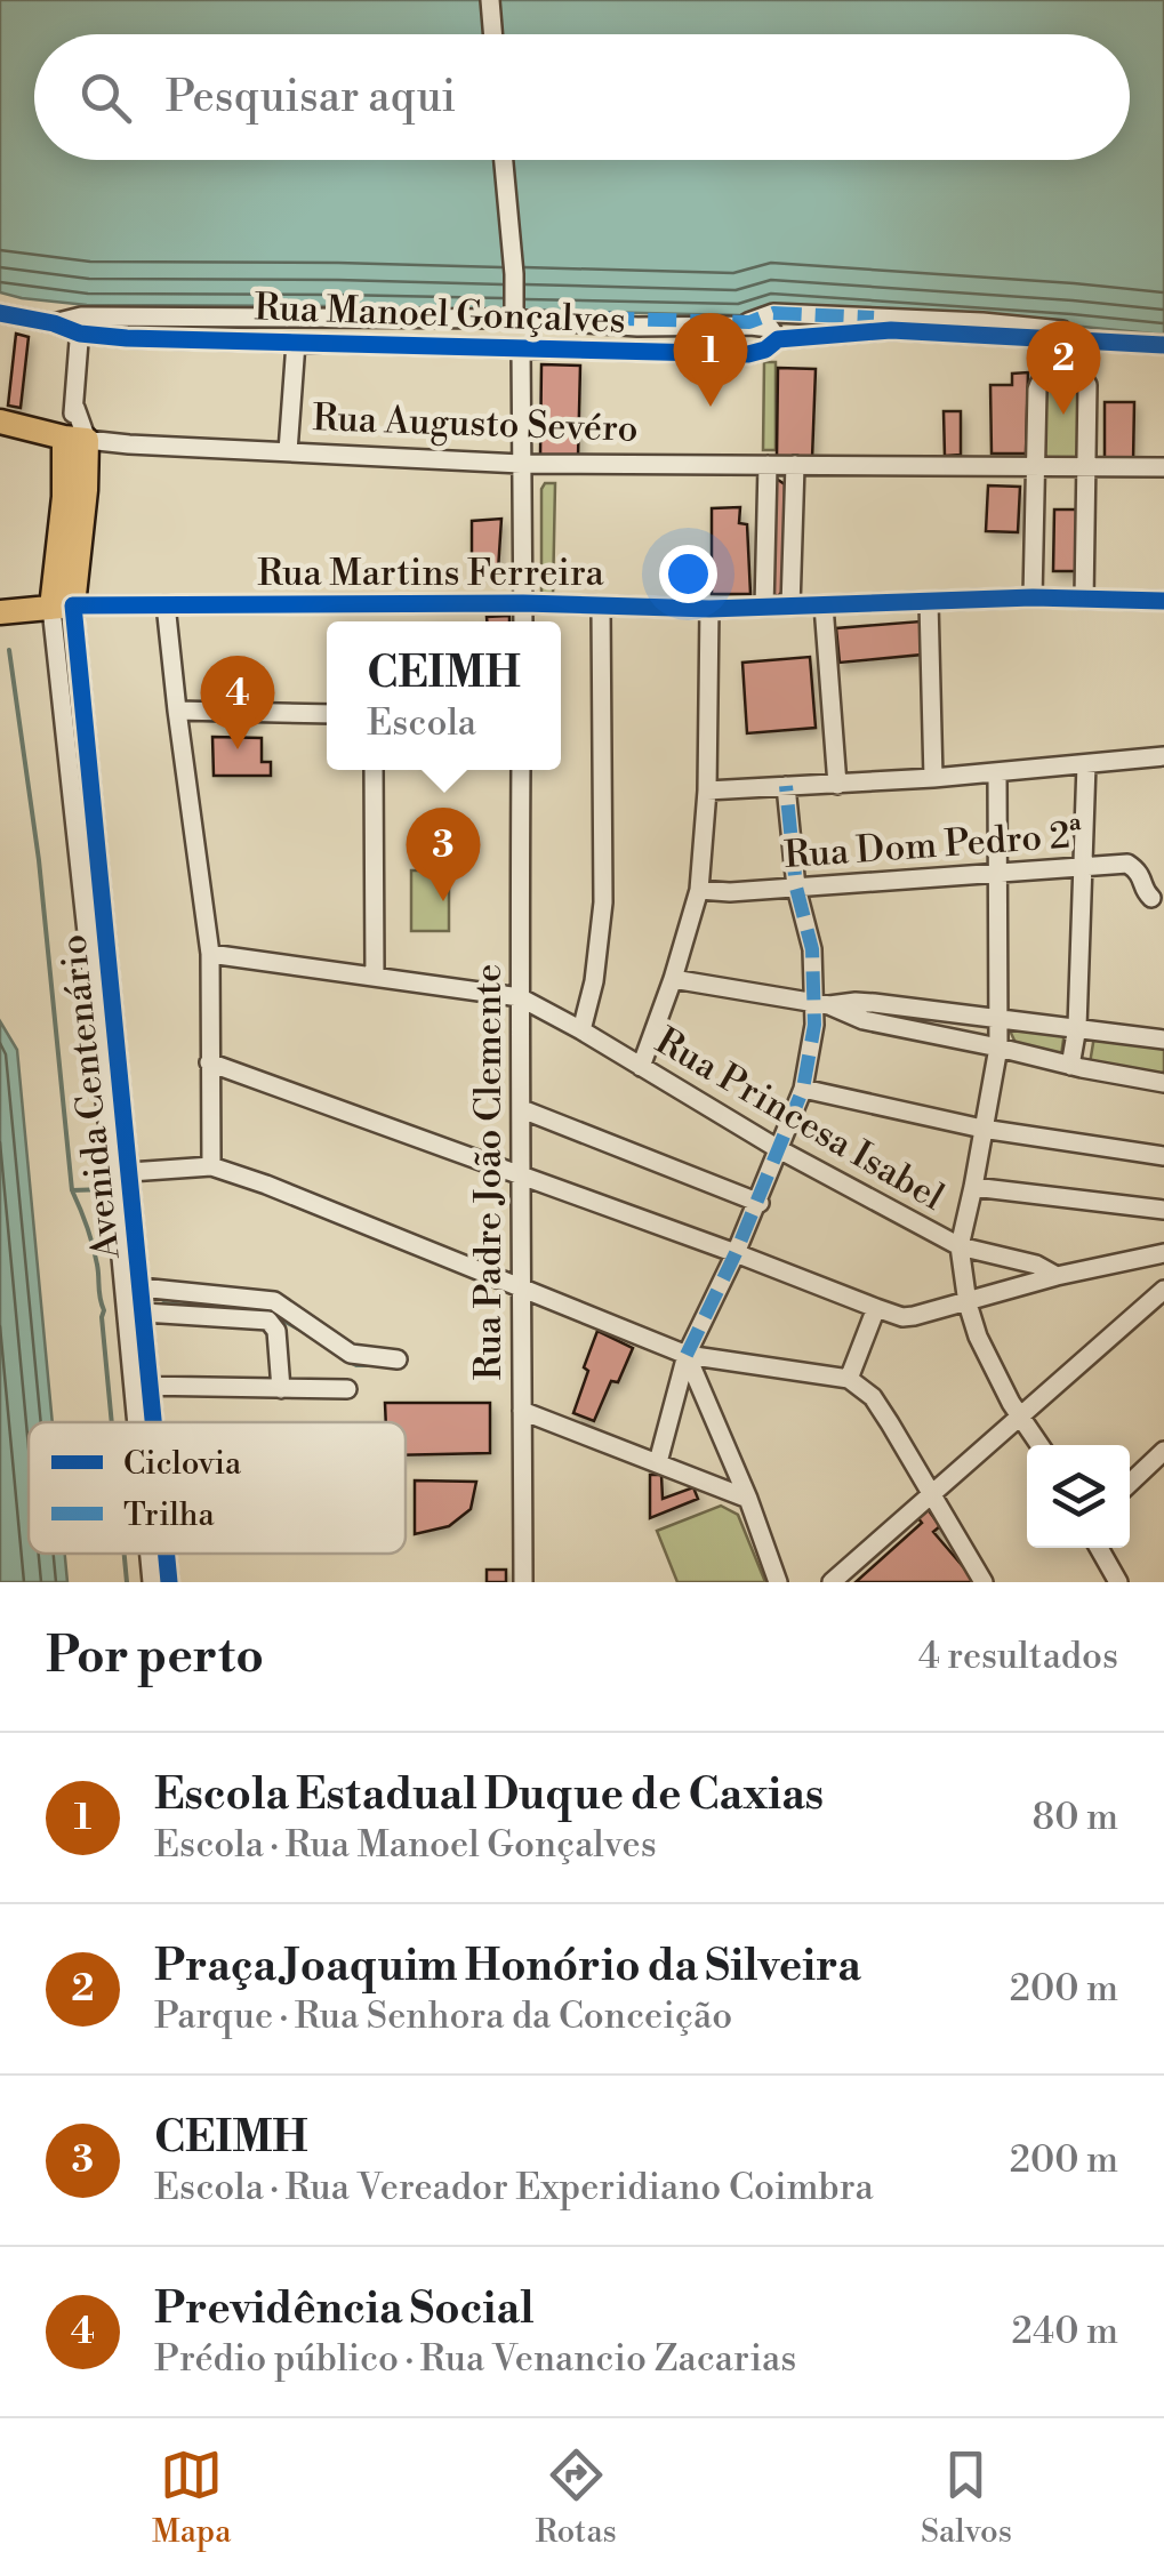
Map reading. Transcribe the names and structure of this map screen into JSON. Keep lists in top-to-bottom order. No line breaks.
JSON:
{"streets":{"main road":["Rua Augusto Sevéro","Rua Martins Ferreira","Avenida Centenário"],"street":["Rua Manoel Gonçalves","Rua Dom Pedro 2ª","Rua Princesa Isabel","Rua Padre João Clemente"]},"crossings":[["Rua Manoel Gonçalves","Avenida Centenário"],["Rua Augusto Sevéro","Avenida Centenário"],["Rua Martins Ferreira","Avenida Centenário"],["Rua Princesa Isabel","Rua Padre João Clemente"]],"legend":["Ciclovia","Trilha"],"page":{"search":"Pesquisar aqui","pins":["1","2","4","3"],"popup":["CEIMH","Escola"],"heading":["Por perto","4 resultados"],"list":[{"mark":"1","name":"Escola Estadual Duque de Caxias","note":"Escola · Rua Manoel Gonçalves","value":"80 m"},{"mark":"2","name":"Praça Joaquim Honório da Silveira","note":"Parque · Rua Senhora da Conceição","value":"200 m"},{"mark":"3","name":"CEIMH","note":"Escola · Rua Vereador Experidiano Coimbra","value":"200 m"},{"mark":"4","name":"Previdência Social","note":"Prédio público · Rua Venancio Zacarias","value":"240 m"}],"nav":["Mapa","Rotas","Salvos"]}}
